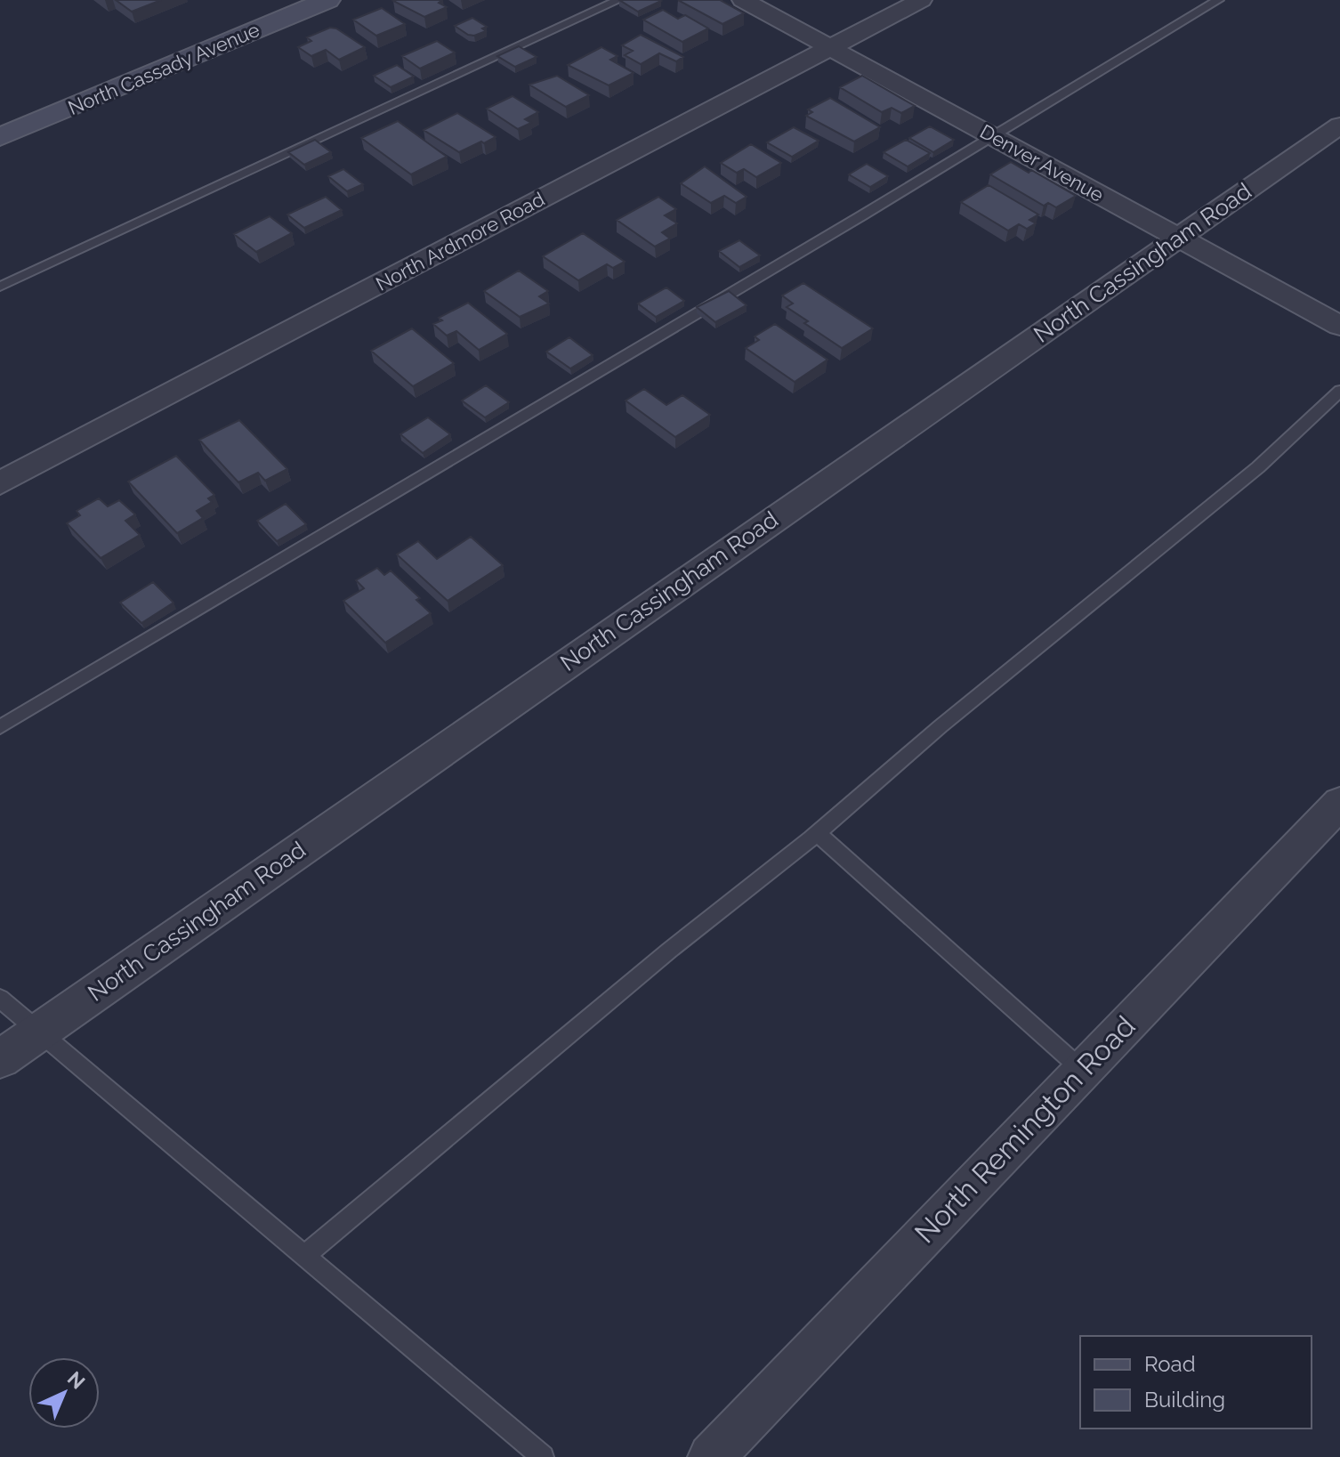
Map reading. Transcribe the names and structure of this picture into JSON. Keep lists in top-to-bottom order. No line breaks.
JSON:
{"streets":{"street":["North Cassady Avenue","Denver Avenue","North Ardmore Road","North Cassingham Road","North Remington Road"]},"crossings":[["Denver Avenue","North Ardmore Road"],["Denver Avenue","North Cassingham Road"]],"legend":["Road","Building"],"north":"top right"}
